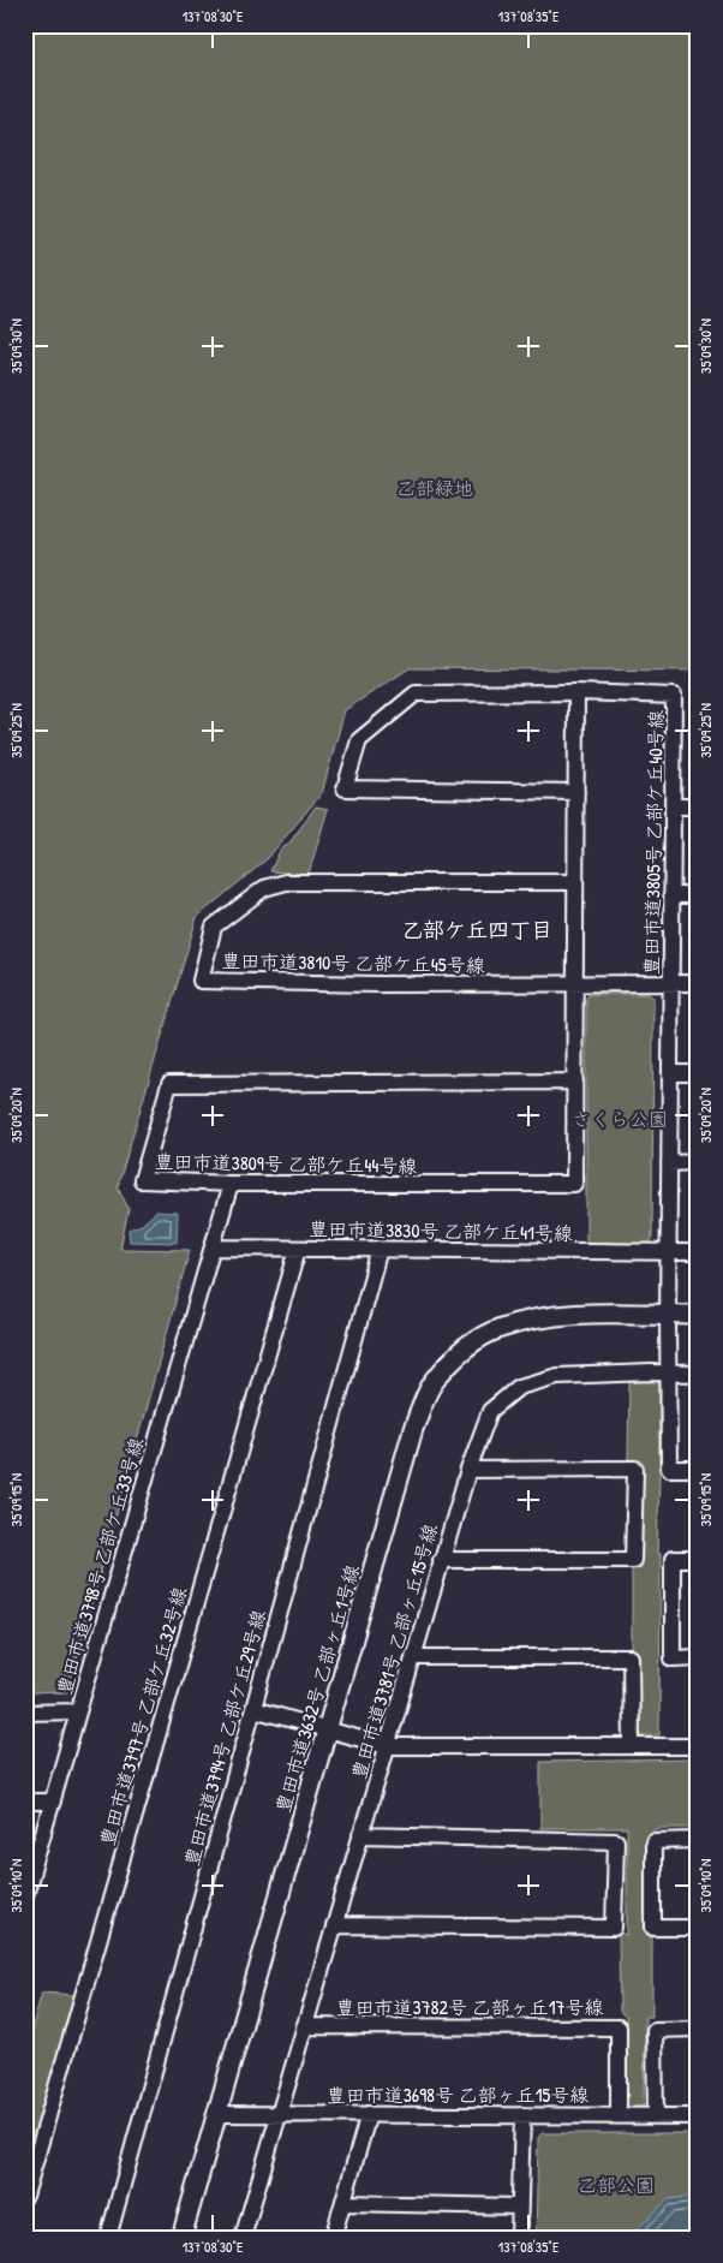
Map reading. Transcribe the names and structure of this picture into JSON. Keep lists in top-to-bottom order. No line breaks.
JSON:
{"streets":{"street":["豊田市道3805号 乙部ケ丘40号線","豊田市道3810号 乙部ケ丘45号線","豊田市道3809号 乙部ケ丘44号線","豊田市道3830号 乙部ケ丘41号線","豊田市道3798号 乙部ケ丘33号線","豊田市道3781号 乙部ヶ丘15号線","豊田市道3632号 乙部ヶ丘1号線","豊田市道3797号 乙部ケ丘32号線","豊田市道3794号 乙部ケ丘29号線","豊田市道3782号 乙部ヶ丘17号線","豊田市道3698号 乙部ヶ丘15号線"]},"crossings":[["豊田市道3805号 乙部ケ丘40号線","豊田市道3830号 乙部ケ丘41号線"],["豊田市道3805号 乙部ケ丘40号線","豊田市道3781号 乙部ヶ丘15号線"],["豊田市道3805号 乙部ケ丘40号線","豊田市道3632号 乙部ヶ丘1号線"],["豊田市道3809号 乙部ケ丘44号線","豊田市道3798号 乙部ケ丘33号線"],["豊田市道3830号 乙部ケ丘41号線","豊田市道3798号 乙部ケ丘33号線"],["豊田市道3830号 乙部ケ丘41号線","豊田市道3797号 乙部ケ丘32号線"],["豊田市道3830号 乙部ケ丘41号線","豊田市道3794号 乙部ケ丘29号線"],["豊田市道3781号 乙部ヶ丘15号線","豊田市道3782号 乙部ヶ丘17号線"],["豊田市道3781号 乙部ヶ丘15号線","豊田市道3698号 乙部ヶ丘15号線"],["豊田市道3632号 乙部ヶ丘1号線","豊田市道3698号 乙部ヶ丘15号線"],["豊田市道3782号 乙部ヶ丘17号線","豊田市道3698号 乙部ヶ丘15号線"]],"districts":["乙部ケ丘四丁目"],"parks":["乙部緑地","さくら公園","乙部公園"],"coordinates":["137°08'30\"E","137°08'35\"E","35°09'30\"N","35°09'25\"N","35°09'20\"N","35°09'15\"N","35°09'10\"N"]}
